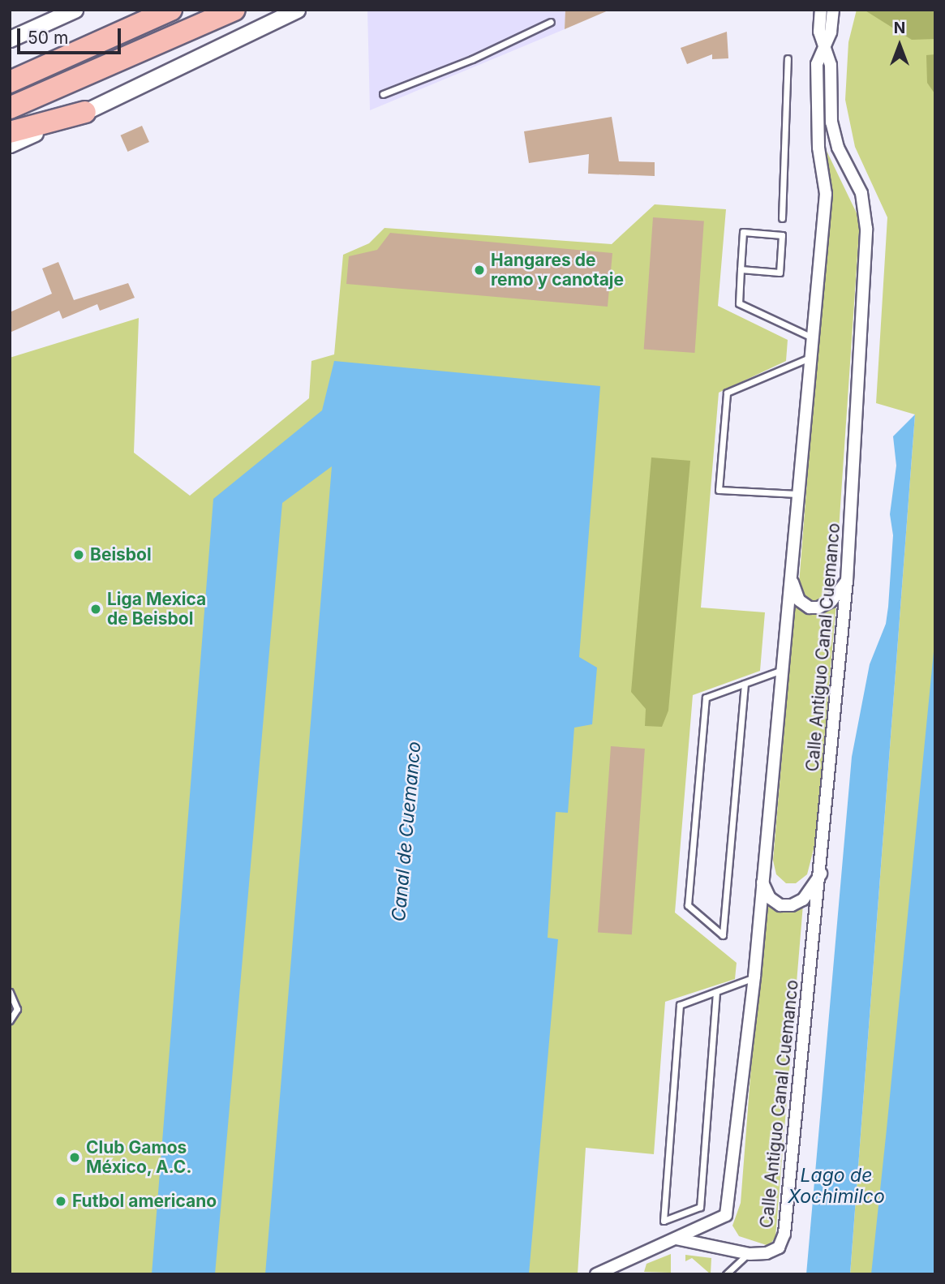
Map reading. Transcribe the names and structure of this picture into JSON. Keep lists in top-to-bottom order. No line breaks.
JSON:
{"streets":{"street":["Calle Antiguo Canal Cuemanco"]},"water":["Canal de Cuemanco","Lago de Xochimilco"],"places":["Hangares de remo y canotaje","Beisbol","Liga Mexica de Beisbol","Club Gamos México, A.C.","Futbol americano"],"scale_bar":"50 m","north":"top"}
